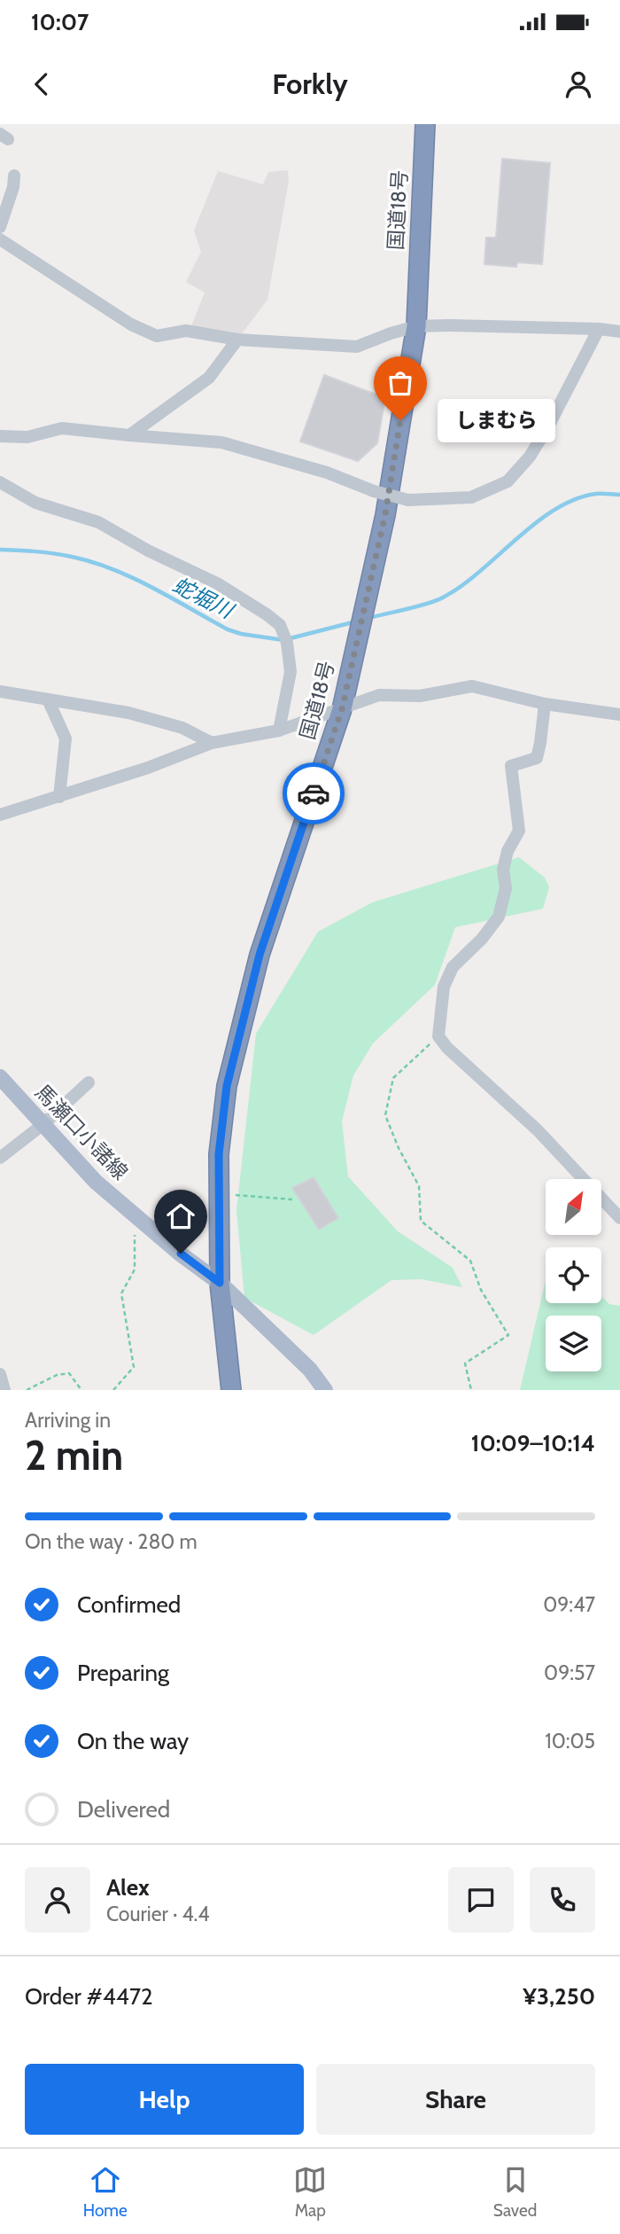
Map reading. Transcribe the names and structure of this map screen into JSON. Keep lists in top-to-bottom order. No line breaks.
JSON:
{"streets":{"highway":["国道18号"],"main road":["馬瀬口小諸線"]},"crossings":[["国道18号","馬瀬口小諸線"]],"water":["蛇堀川"],"places":["しまむら"],"north":"top right","page":{"status":"10:07","header":"Forkly","bubble":"しまむら","heading":["2 min","Arriving in","10:09–10:14"],"panel":["Alex","Courier · 4.4","Order #4472","¥3,250"],"bar":"On the way · 280 m","list":[["Confirmed","09:47"],["Preparing","09:57"],["On the way","10:05"],"Delivered"],"buttons":["Help","Share"],"tabs":["Home","Map","Saved"]}}
